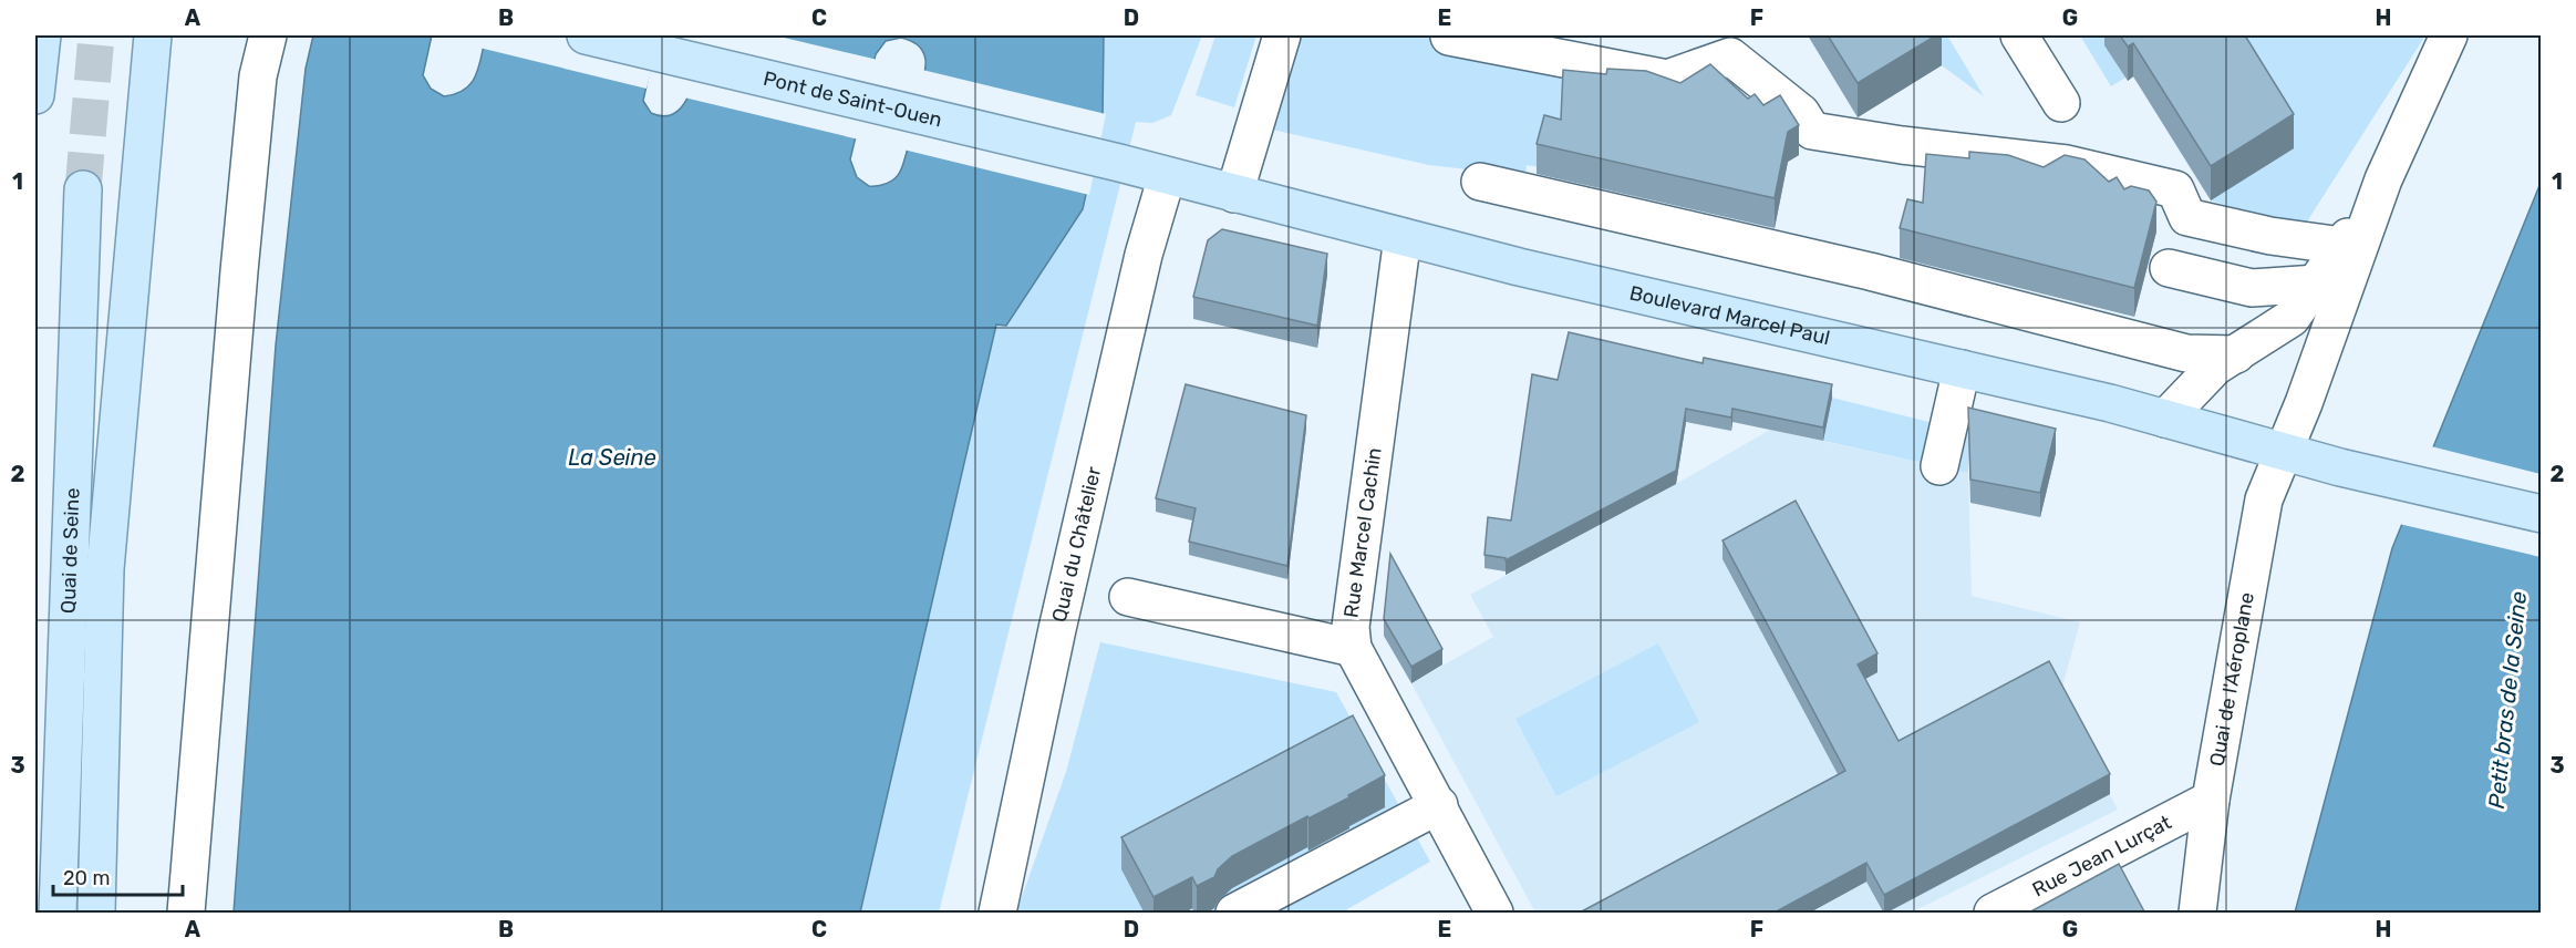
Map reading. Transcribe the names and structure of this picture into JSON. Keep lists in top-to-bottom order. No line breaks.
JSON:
{"streets":{"main road":["Pont de Saint-Ouen","Boulevard Marcel Paul","Quai de Seine"],"street":["Rue Marcel Cachin","Quai du Châtelier","Quai de l'Aéroplane","Rue Jean Lurçat"]},"crossings":[["Pont de Saint-Ouen","Boulevard Marcel Paul"],["Boulevard Marcel Paul","Rue Marcel Cachin"],["Boulevard Marcel Paul","Quai du Châtelier"],["Boulevard Marcel Paul","Quai de l'Aéroplane"],["Quai de l'Aéroplane","Rue Jean Lurçat"]],"water":["La Seine","Petit bras de la Seine"],"scale_bar":"20 m","grid":{"columns":["A","B","C","D","E","F","G","H"],"rows":["1","2","3"]}}
